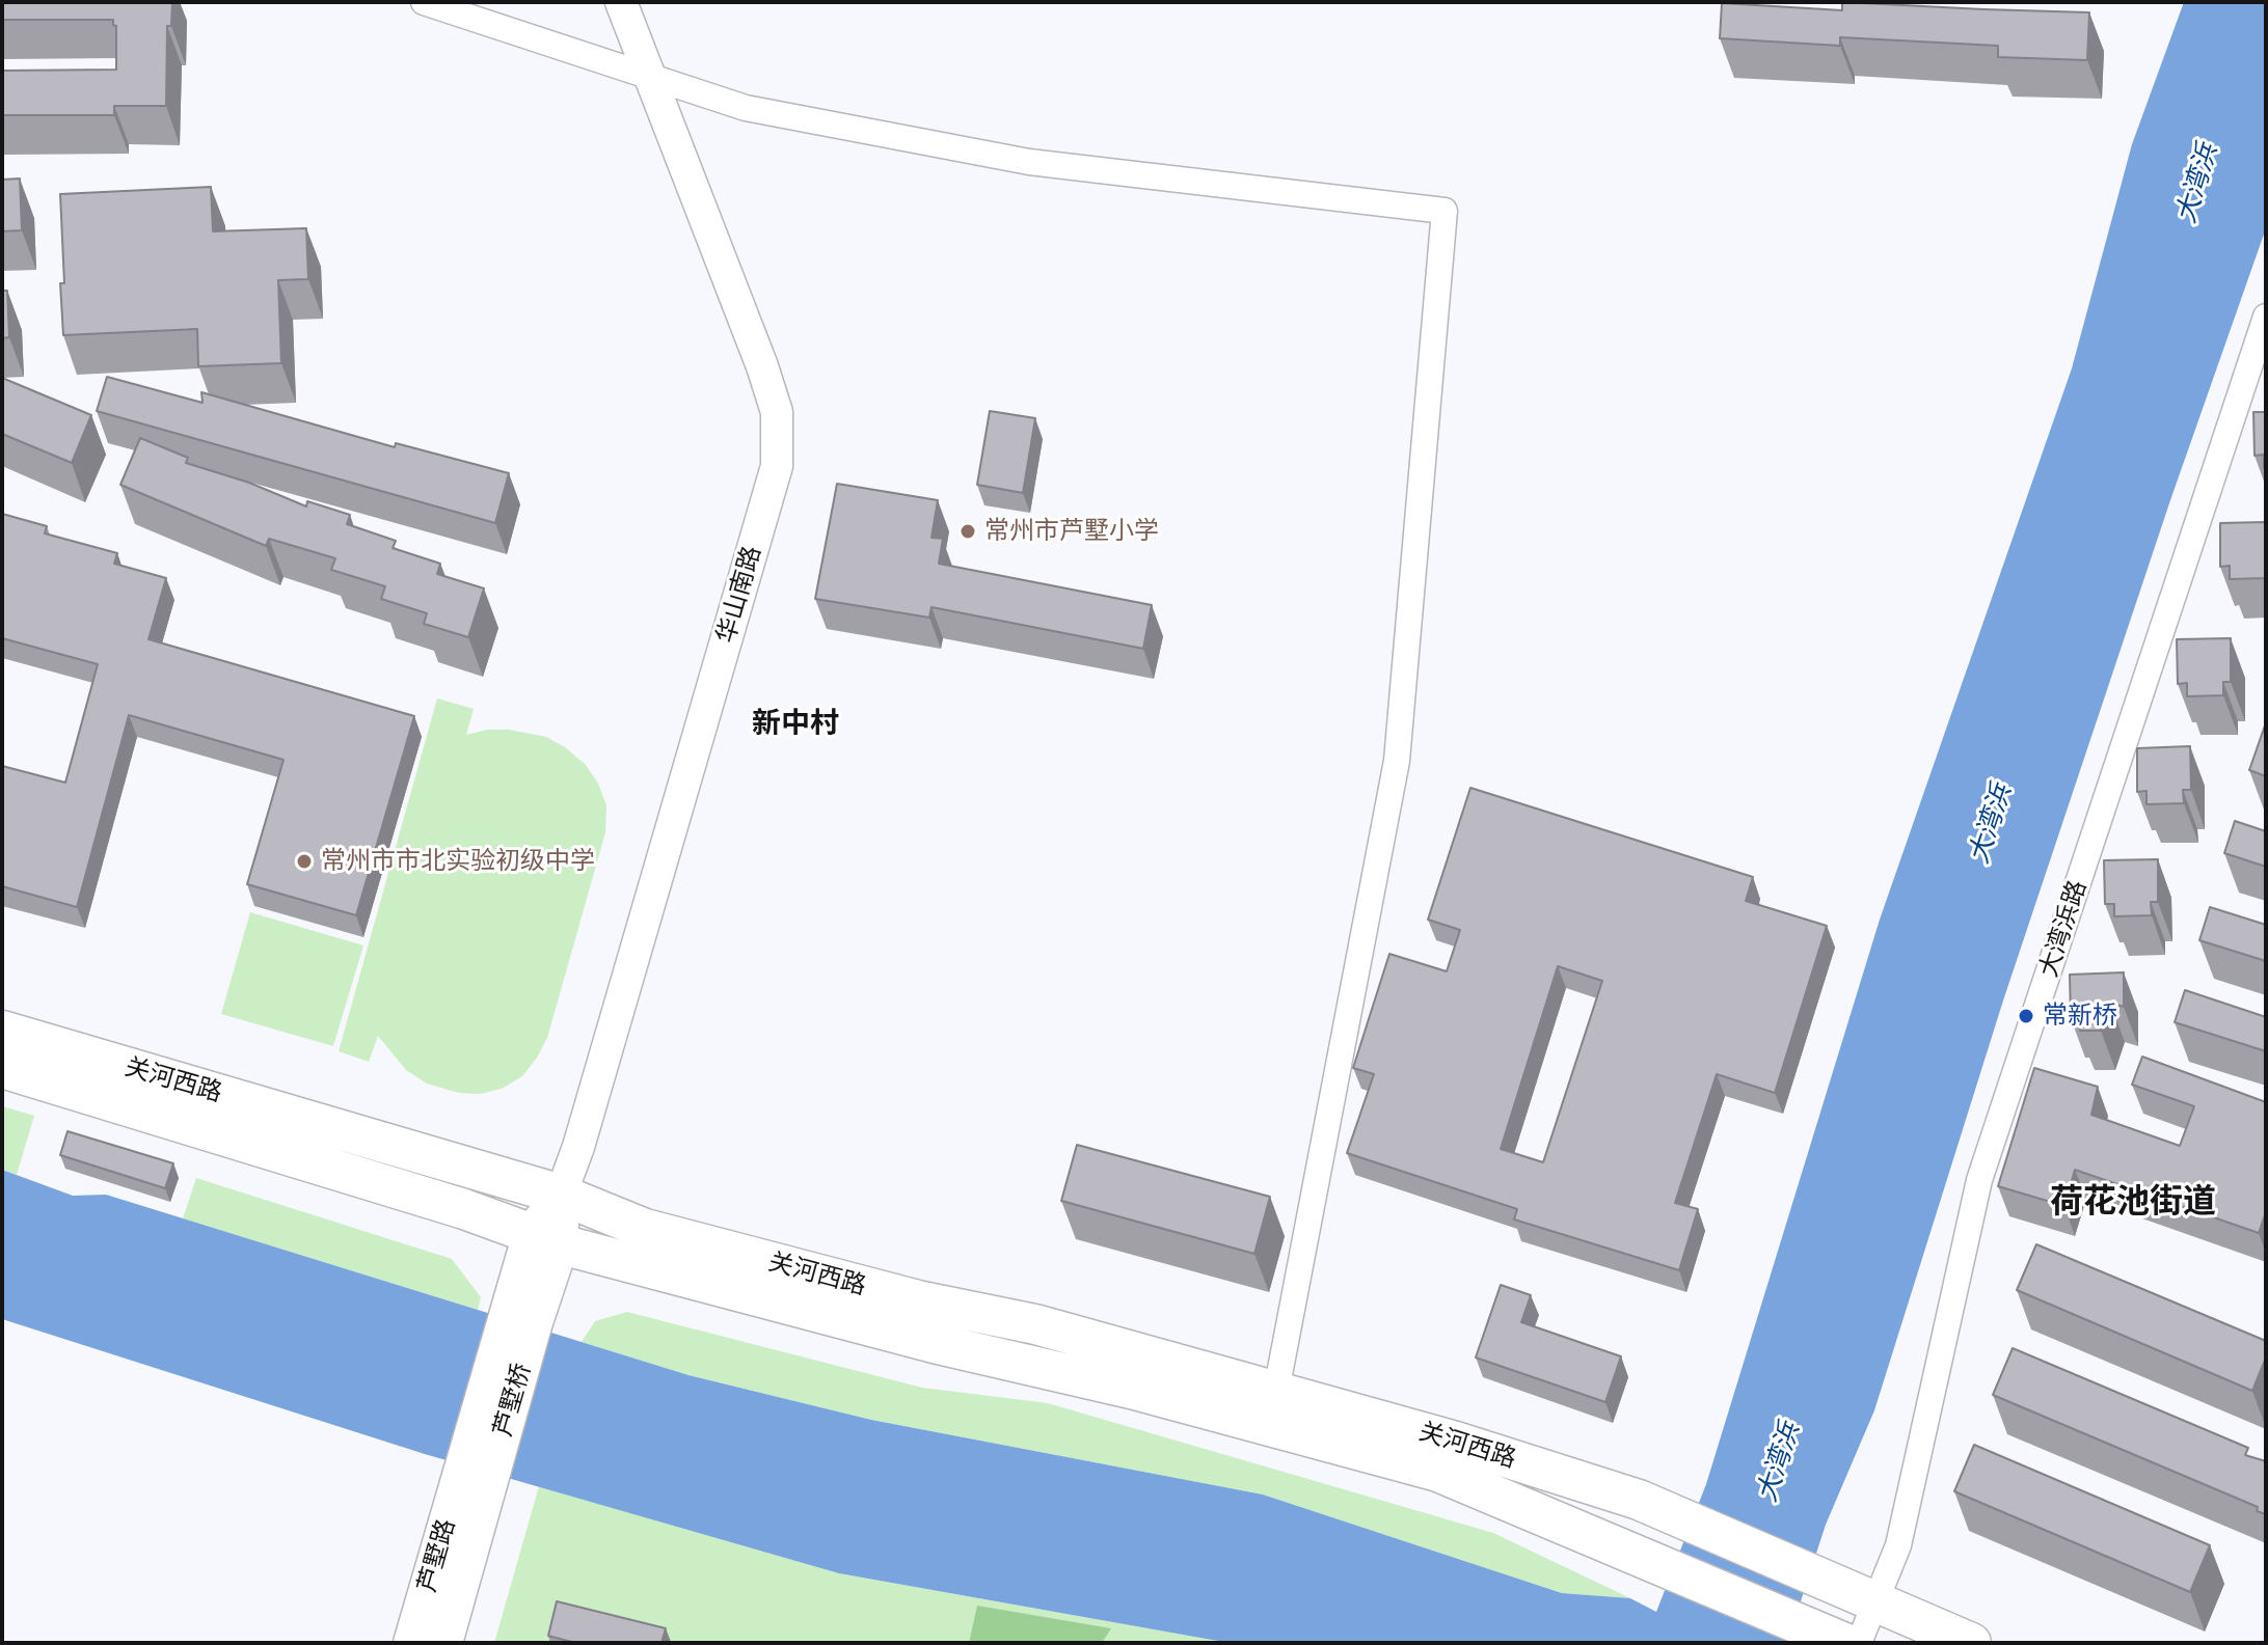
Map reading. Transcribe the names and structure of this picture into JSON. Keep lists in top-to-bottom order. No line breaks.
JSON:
{"streets":{"main road":["关河西路","芦墅桥","芦墅路"],"street":["华山南路","大湾浜路"]},"crossings":[["华山南路","关河西路"],["大湾浜路","关河西路"],["关河西路","芦墅桥"],["芦墅桥","芦墅路"]],"districts":["新中村","荷花池街道"],"water":["大湾浜"],"places":["常州市芦墅小学","常州市市北实验初级中学","常新桥"]}
